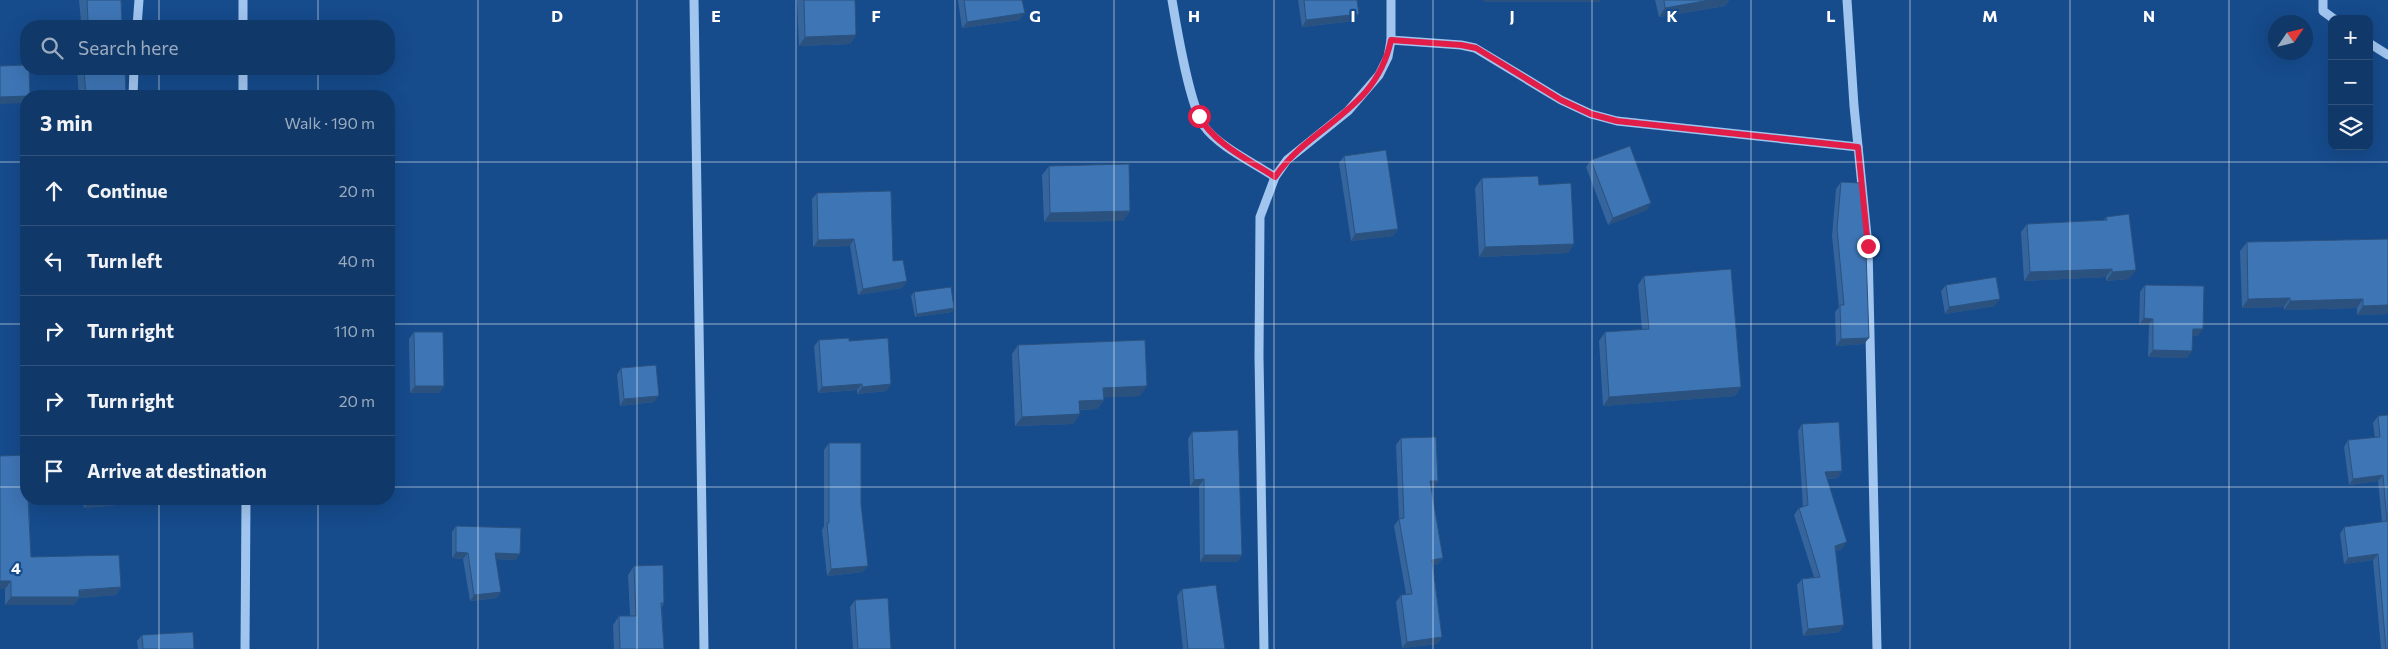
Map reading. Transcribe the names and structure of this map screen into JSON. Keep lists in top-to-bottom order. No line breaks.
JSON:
{"north":"top right","page":{"map_buttons":["+","−"],"search":"Search here","heading":["3 min","Walk · 190 m"],"list":[["Continue","20 m"],["Turn left","40 m"],["Turn right","110 m"],["Turn right","20 m"],"Arrive at destination"]},"grid":{"columns":["D","E","F","G","H","I","J","K","L","M","N"],"rows":["4"]}}
